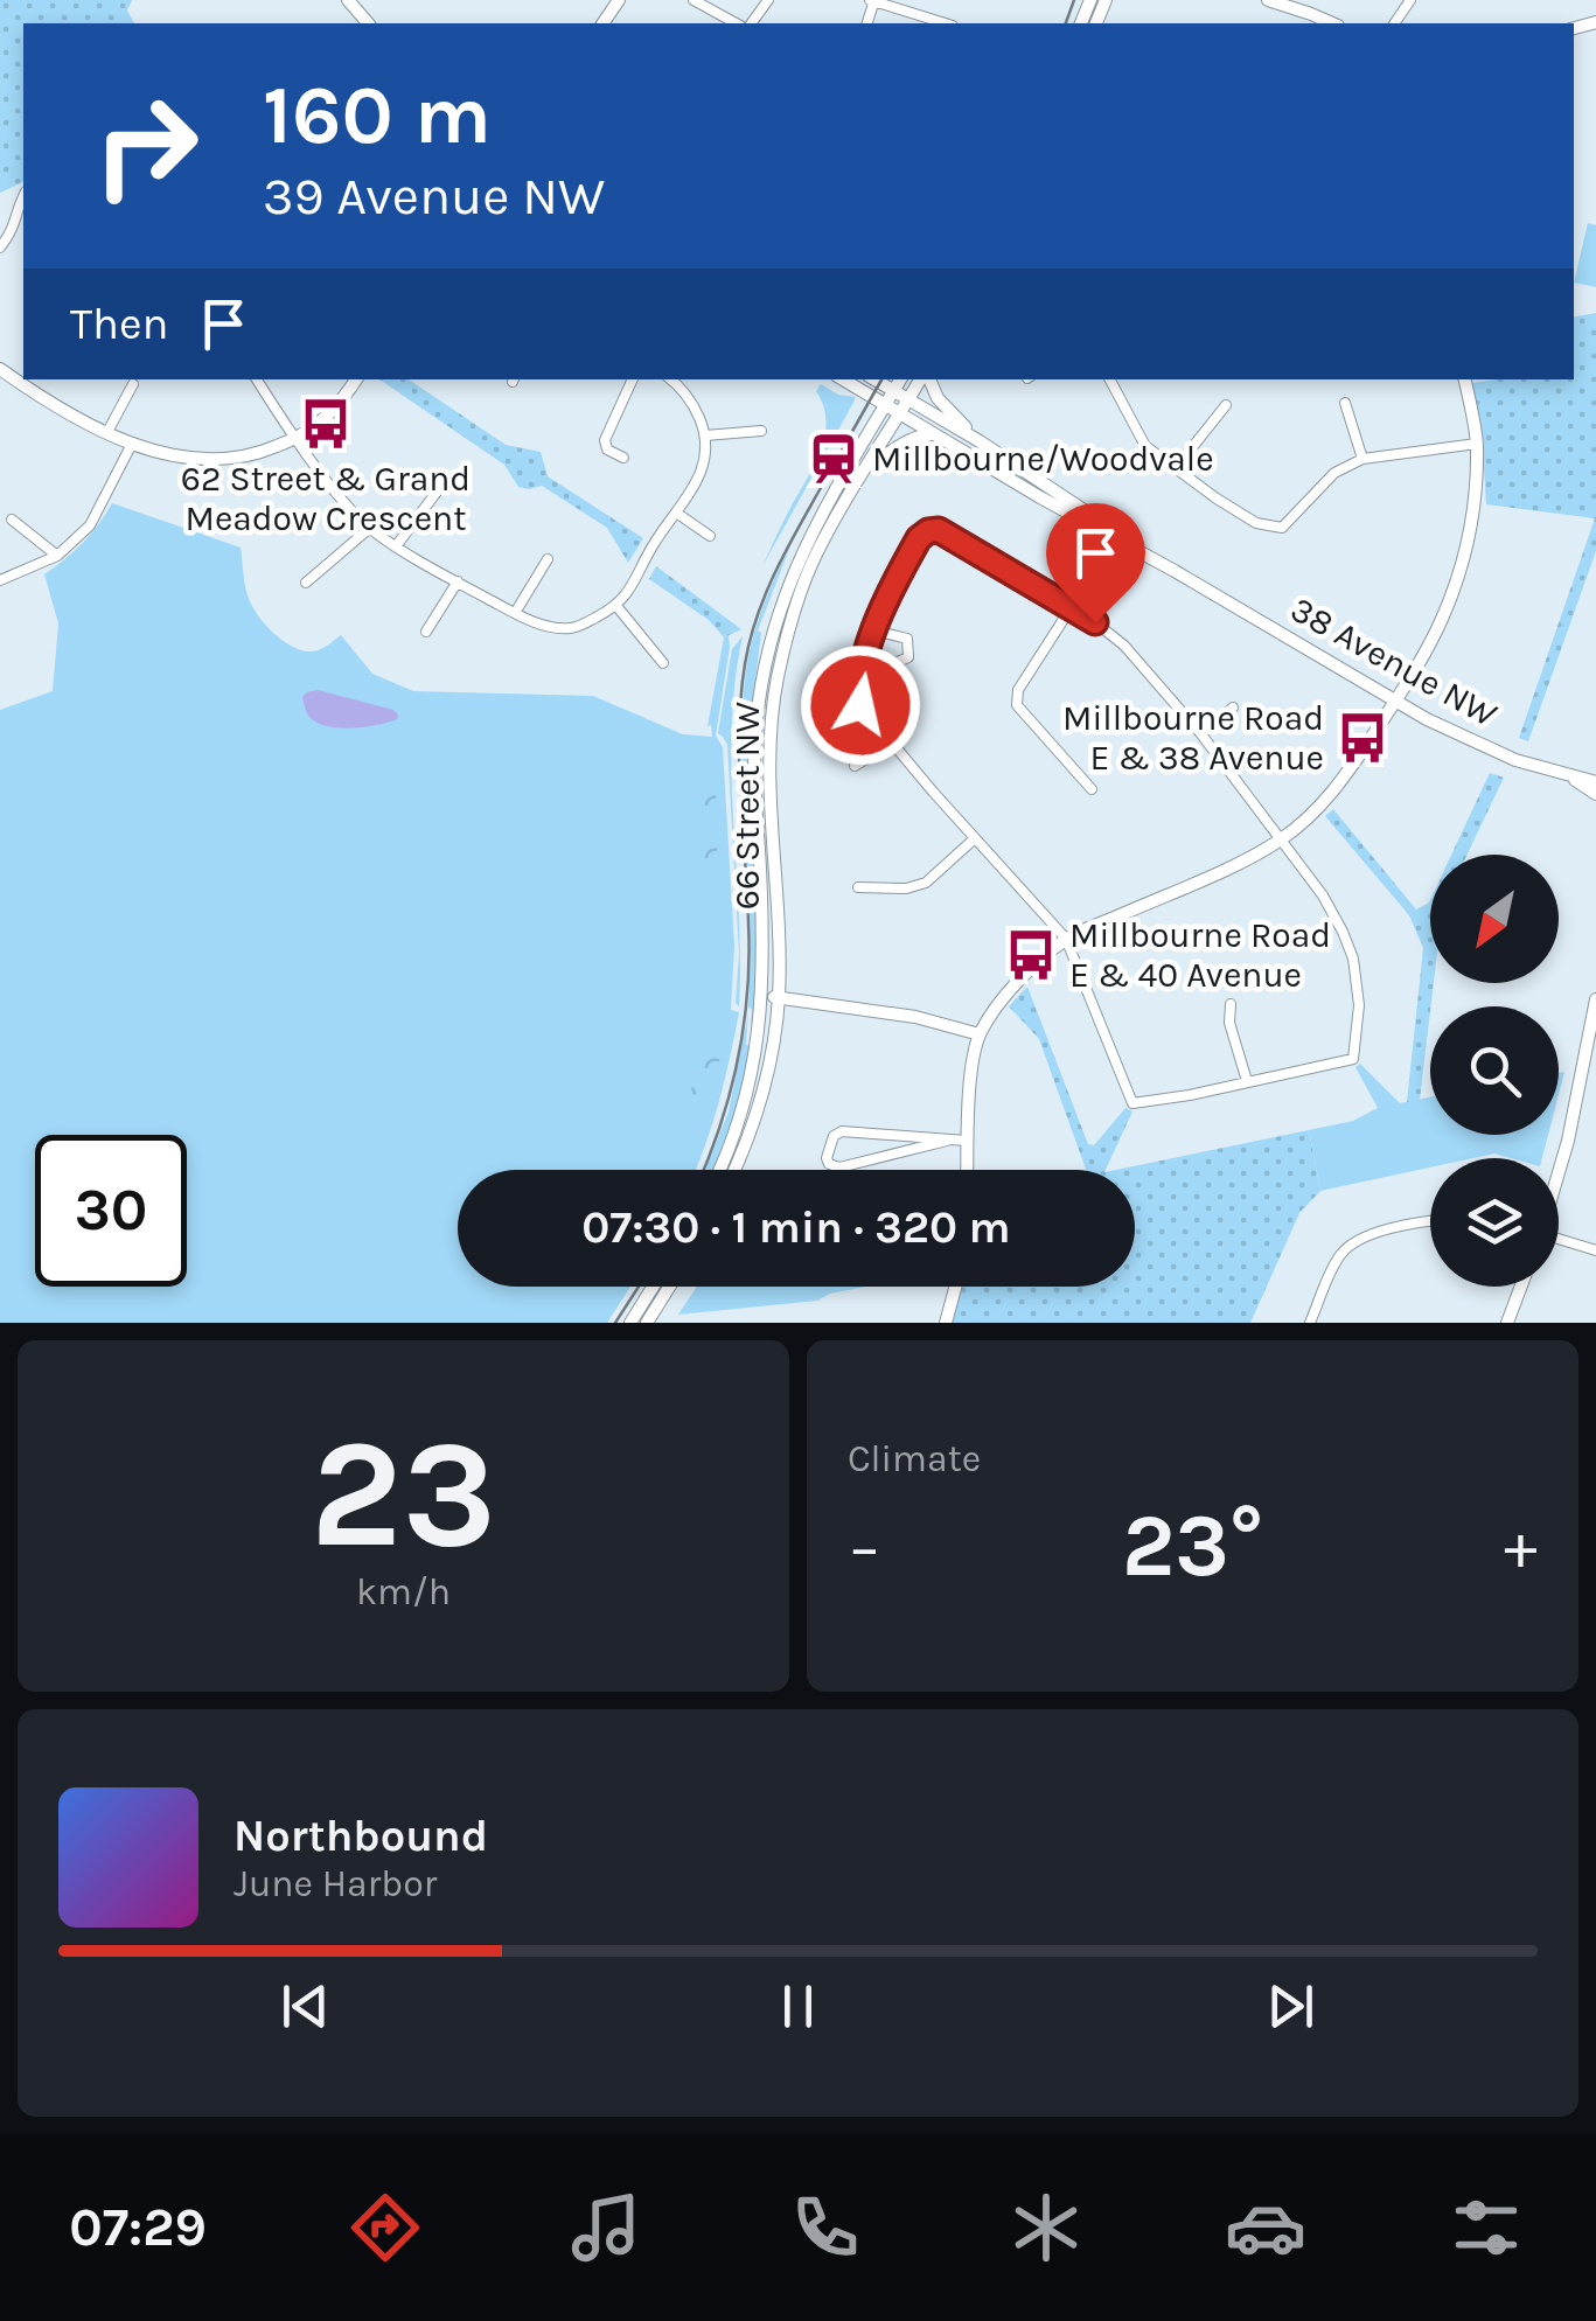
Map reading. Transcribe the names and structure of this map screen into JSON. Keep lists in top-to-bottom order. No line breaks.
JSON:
{"streets":{"street":["38 Avenue NW","66 Street NW"]},"crossings":[["38 Avenue NW","66 Street NW"]],"places":{"bus stop":["62 Street & Grand Meadow Crescent","Millbourne Road E & 38 Avenue","Millbourne Road E & 40 Avenue"],"station":["Millbourne/Woodvale"]},"north":"bottom left","page":{"turn":["160 m","39 Avenue NW"],"then":"Then","limit":"30","trip":"07:30 · 1 min · 320 m","tile":[["23","km/h"],"Climate"],"heat":["−","23°","+"],"song":["Northbound","June Harbor"],"tabs":"07:29"}}
